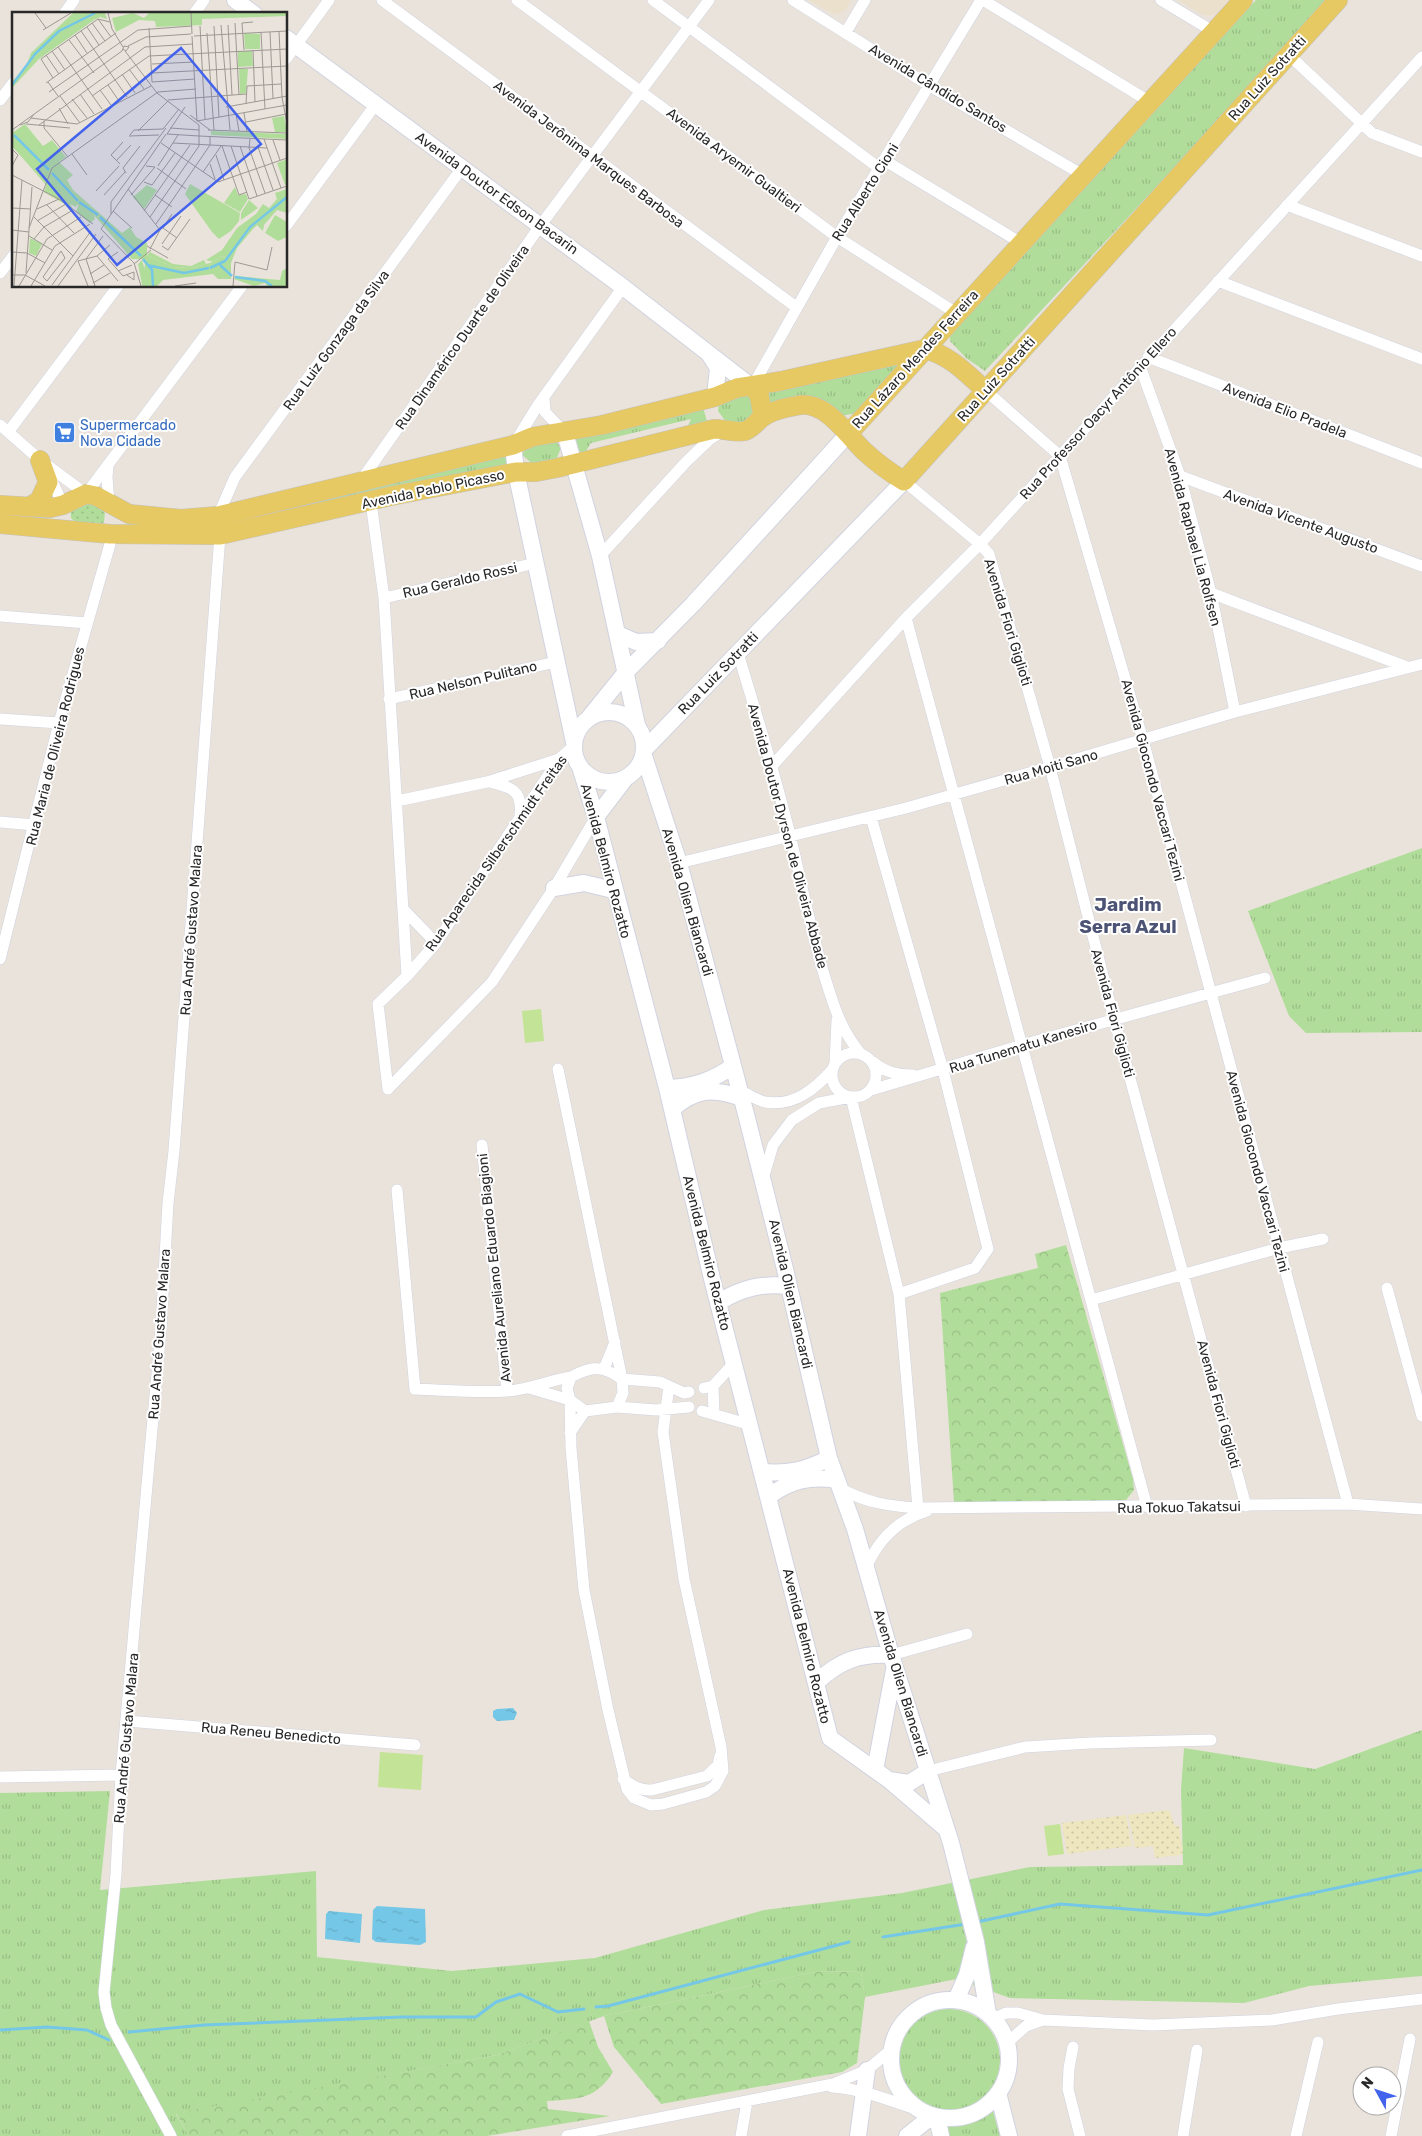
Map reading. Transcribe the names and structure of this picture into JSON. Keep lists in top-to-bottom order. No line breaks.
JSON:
{"streets":{"main road":["Rua Luiz Sotratti","Rua Lázaro Mendes Ferreira","Avenida Pablo Picasso","Avenida Fiori Giglioti"],"street":["Avenida Cândido Santos","Avenida Jerônima Marques Barbosa","Avenida Aryemir Gualtieri","Rua Alberto Cioni","Avenida Doutor Edson Bacarin","Rua Dinamérico Duarte de Oliveira","Rua Luiz Gonzaga da Silva","Avenida Elio Pradela","Rua Professor Oacyr Antônio Ellero","Avenida Vicente Augusto","Avenida Raphael Lia Rolfsen","Rua Geraldo Rossi","Rua Nelson Pulitano","Rua Maria de Oliveira Rodrigues","Rua Moiti Sano","Avenida Giocondo Vaccari Tezini","Avenida Doutor Dyrson de Oliveira Abbade","Rua Aparecida Silberschmidt Freitas","Avenida Belmiro Rozatto","Avenida Olien Biancardi","Rua André Gustavo Malara","Rua Tunematu Kanesiro","Avenida Aureliano Eduardo Biagioni","Rua Tokuo Takatsui","Rua Reneu Benedicto"]},"crossings":[["Rua Luiz Sotratti","Rua Lázaro Mendes Ferreira"],["Rua Luiz Sotratti","Avenida Fiori Giglioti"],["Rua Luiz Sotratti","Avenida Doutor Dyrson de Oliveira Abbade"],["Rua Luiz Sotratti","Rua Aparecida Silberschmidt Freitas"],["Rua Luiz Sotratti","Avenida Belmiro Rozatto"],["Rua Luiz Sotratti","Avenida Olien Biancardi"],["Avenida Cândido Santos","Rua Alberto Cioni"],["Avenida Cândido Santos","Rua Lázaro Mendes Ferreira"],["Avenida Jerônima Marques Barbosa","Rua Alberto Cioni"],["Avenida Jerônima Marques Barbosa","Rua Dinamérico Duarte de Oliveira"],["Avenida Aryemir Gualtieri","Rua Alberto Cioni"],["Avenida Aryemir Gualtieri","Rua Dinamérico Duarte de Oliveira"],["Avenida Aryemir Gualtieri","Rua Lázaro Mendes Ferreira"],["Rua Alberto Cioni","Avenida Doutor Edson Bacarin"],["Rua Alberto Cioni","Avenida Pablo Picasso"],["Avenida Doutor Edson Bacarin","Rua Dinamérico Duarte de Oliveira"],["Avenida Doutor Edson Bacarin","Rua Luiz Gonzaga da Silva"],["Avenida Doutor Edson Bacarin","Avenida Pablo Picasso"],["Rua Dinamérico Duarte de Oliveira","Avenida Pablo Picasso"],["Rua Luiz Gonzaga da Silva","Avenida Pablo Picasso"],["Rua Luiz Gonzaga da Silva","Rua André Gustavo Malara"],["Rua Lázaro Mendes Ferreira","Avenida Pablo Picasso"],["Rua Lázaro Mendes Ferreira","Avenida Fiori Giglioti"],["Rua Lázaro Mendes Ferreira","Rua Aparecida Silberschmidt Freitas"],["Rua Lázaro Mendes Ferreira","Avenida Belmiro Rozatto"],["Rua Lázaro Mendes Ferreira","Avenida Olien Biancardi"],["Avenida Elio Pradela","Rua Professor Oacyr Antônio Ellero"],["Avenida Elio Pradela","Avenida Raphael Lia Rolfsen"],["Rua Professor Oacyr Antônio Ellero","Avenida Raphael Lia Rolfsen"],["Rua Professor Oacyr Antônio Ellero","Avenida Fiori Giglioti"],["Rua Professor Oacyr Antônio Ellero","Avenida Giocondo Vaccari Tezini"],["Rua Professor Oacyr Antônio Ellero","Avenida Doutor Dyrson de Oliveira Abbade"],["Avenida Pablo Picasso","Avenida Fiori Giglioti"],["Avenida Pablo Picasso","Rua Maria de Oliveira Rodrigues"],["Avenida Pablo Picasso","Rua André Gustavo Malara"],["Avenida Vicente Augusto","Avenida Raphael Lia Rolfsen"],["Avenida Raphael Lia Rolfsen","Rua Moiti Sano"],["Avenida Fiori Giglioti","Rua Moiti Sano"],["Avenida Fiori Giglioti","Rua Tunematu Kanesiro"],["Avenida Fiori Giglioti","Rua Tokuo Takatsui"],["Rua Moiti Sano","Avenida Giocondo Vaccari Tezini"],["Rua Moiti Sano","Avenida Doutor Dyrson de Oliveira Abbade"],["Rua Moiti Sano","Avenida Olien Biancardi"],["Avenida Giocondo Vaccari Tezini","Rua Tunematu Kanesiro"],["Avenida Giocondo Vaccari Tezini","Rua Tokuo Takatsui"],["Avenida Doutor Dyrson de Oliveira Abbade","Rua Tunematu Kanesiro"],["Rua Aparecida Silberschmidt Freitas","Avenida Belmiro Rozatto"],["Rua Aparecida Silberschmidt Freitas","Avenida Olien Biancardi"],["Avenida Belmiro Rozatto","Avenida Olien Biancardi"],["Avenida Olien Biancardi","Rua Tokuo Takatsui"],["Rua André Gustavo Malara","Rua Reneu Benedicto"]],"districts":["Jardim Serra Azul"],"places":{"supermarket":["Supermercado Nova Cidade"]},"north":"top left"}
